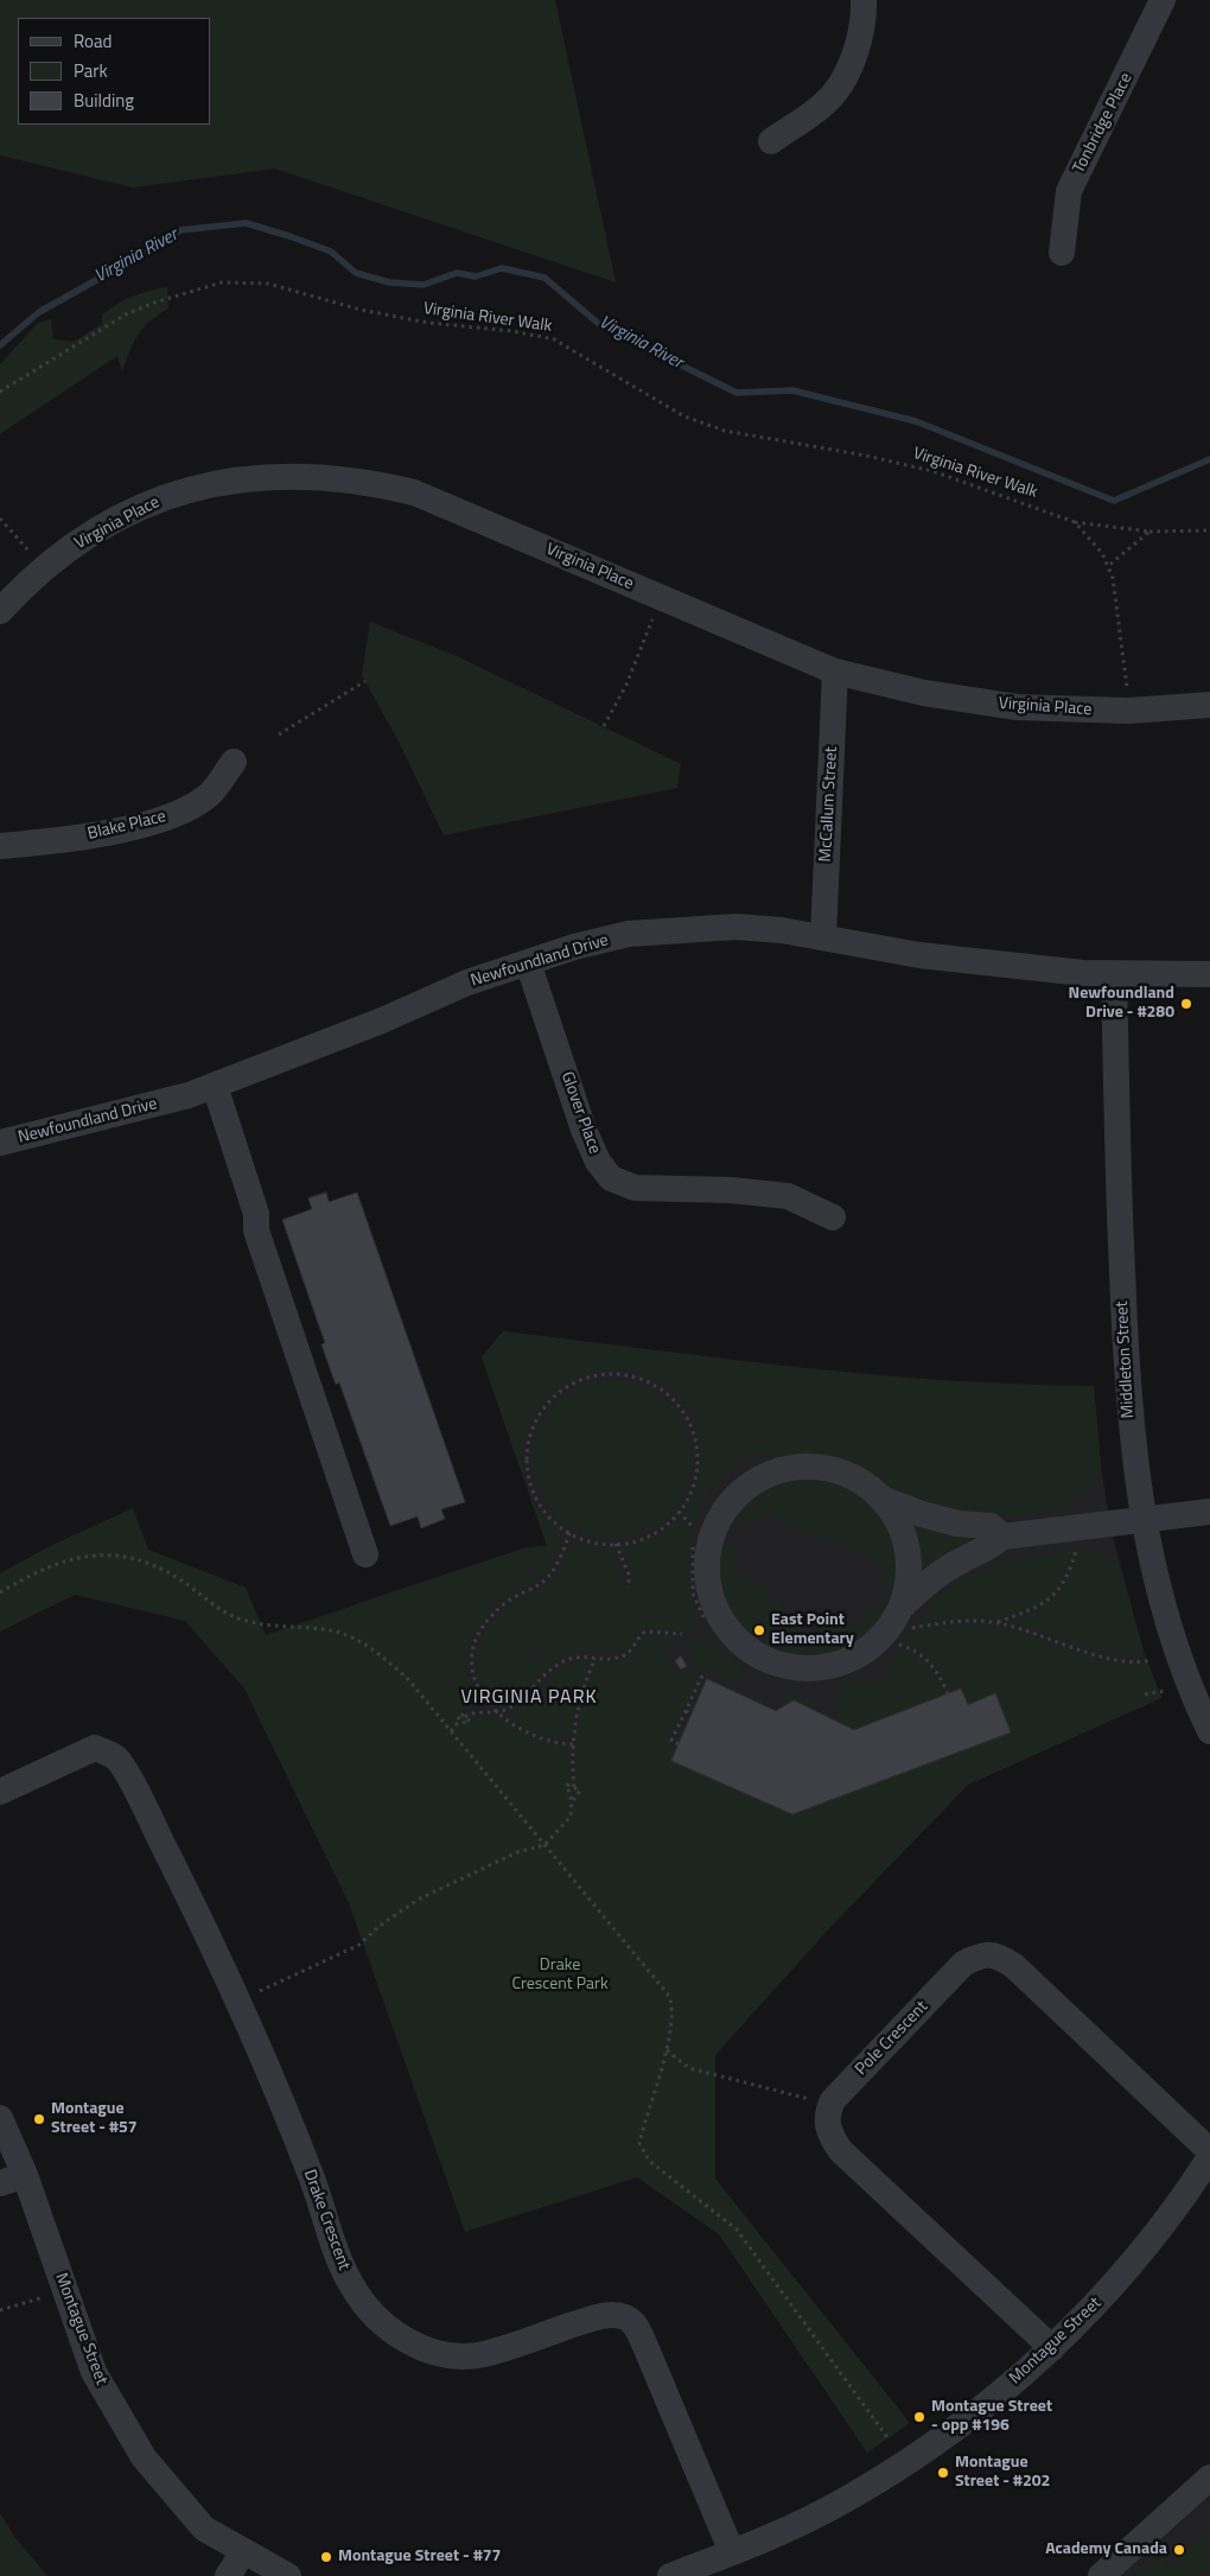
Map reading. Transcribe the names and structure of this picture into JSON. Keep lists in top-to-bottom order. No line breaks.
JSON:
{"streets":{"street":["Tonbridge Place","Virginia Place","McCallum Street","Blake Place","Newfoundland Drive","Glover Place","Middleton Street","Pole Crescent","Drake Crescent","Montague Street"],"path":["Virginia River Walk"]},"crossings":[["Virginia Place","McCallum Street"],["McCallum Street","Newfoundland Drive"],["Newfoundland Drive","Glover Place"],["Newfoundland Drive","Middleton Street"],["Pole Crescent","Montague Street"],["Drake Crescent","Montague Street"]],"districts":["VIRGINIA PARK"],"water":["Virginia River"],"parks":["Drake Crescent Park"],"places":["Newfoundland Drive - #280","East Point Elementary","Montague Street - #57","Montague Street - opp #196","Montague Street - #202","Academy Canada","Montague Street - #77"],"legend":["Road","Park","Building"]}
